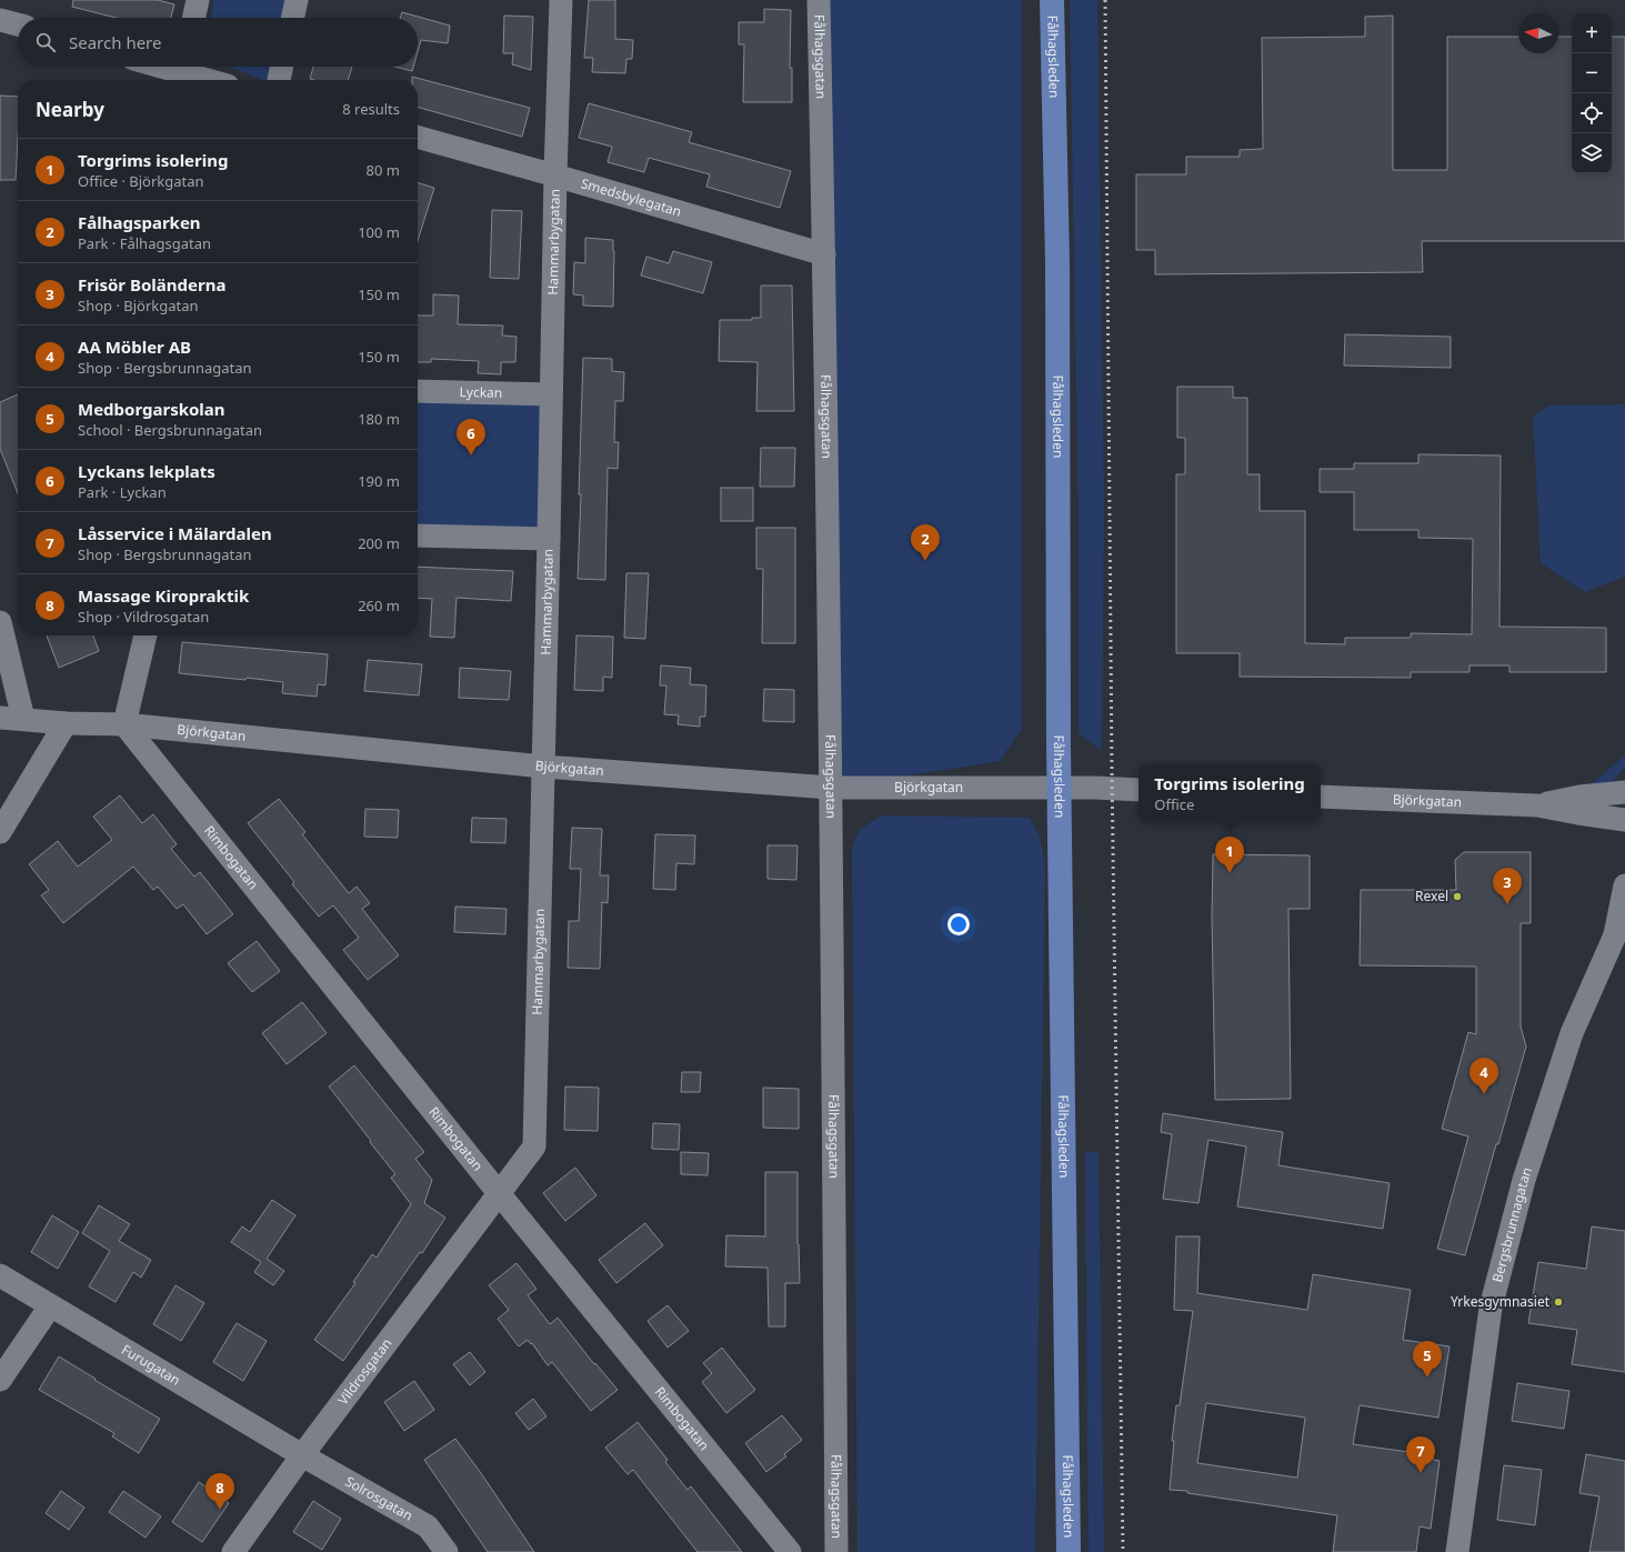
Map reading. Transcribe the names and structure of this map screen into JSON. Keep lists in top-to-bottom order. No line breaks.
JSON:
{"streets":{"main road":["Fålhagsleden"],"street":["Fålhagsgatan","Smedsbylegatan","Hammarbygatan","Lyckan","Björkgatan","Rimbogatan","Bergsbrunnagatan","Furugatan","Vildrosgatan","Solrosgatan"]},"crossings":[["Fålhagsgatan","Smedsbylegatan"],["Fålhagsgatan","Björkgatan"],["Fålhagsleden","Björkgatan"],["Smedsbylegatan","Hammarbygatan"],["Hammarbygatan","Lyckan"],["Hammarbygatan","Björkgatan"],["Hammarbygatan","Rimbogatan"],["Hammarbygatan","Vildrosgatan"],["Björkgatan","Rimbogatan"],["Rimbogatan","Vildrosgatan"],["Furugatan","Vildrosgatan"],["Furugatan","Solrosgatan"],["Vildrosgatan","Solrosgatan"]],"places":["Rexel","Yrkesgymnasiet"],"north":"left","page":{"map_buttons":["+","−"],"search":"Search here","heading":["Nearby","8 results"],"list":[{"mark":"1","name":"Torgrims isolering","note":"Office · Björkgatan","value":"80 m"},{"mark":"2","name":"Fålhagsparken","note":"Park · Fålhagsgatan","value":"100 m"},{"mark":"3","name":"Frisör Boländerna","note":"Shop · Björkgatan","value":"150 m"},{"mark":"4","name":"AA Möbler AB","note":"Shop · Bergsbrunnagatan","value":"150 m"},{"mark":"5","name":"Medborgarskolan","note":"School · Bergsbrunnagatan","value":"180 m"},{"mark":"6","name":"Lyckans lekplats","note":"Park · Lyckan","value":"190 m"},{"mark":"7","name":"Låsservice i Mälardalen","note":"Shop · Bergsbrunnagatan","value":"200 m"},{"mark":"8","name":"Massage Kiropraktik","note":"Shop · Vildrosgatan","value":"260 m"}],"pins":["6","2","1","3","4","5","7","8"],"popup":["Torgrims isolering","Office"]}}
